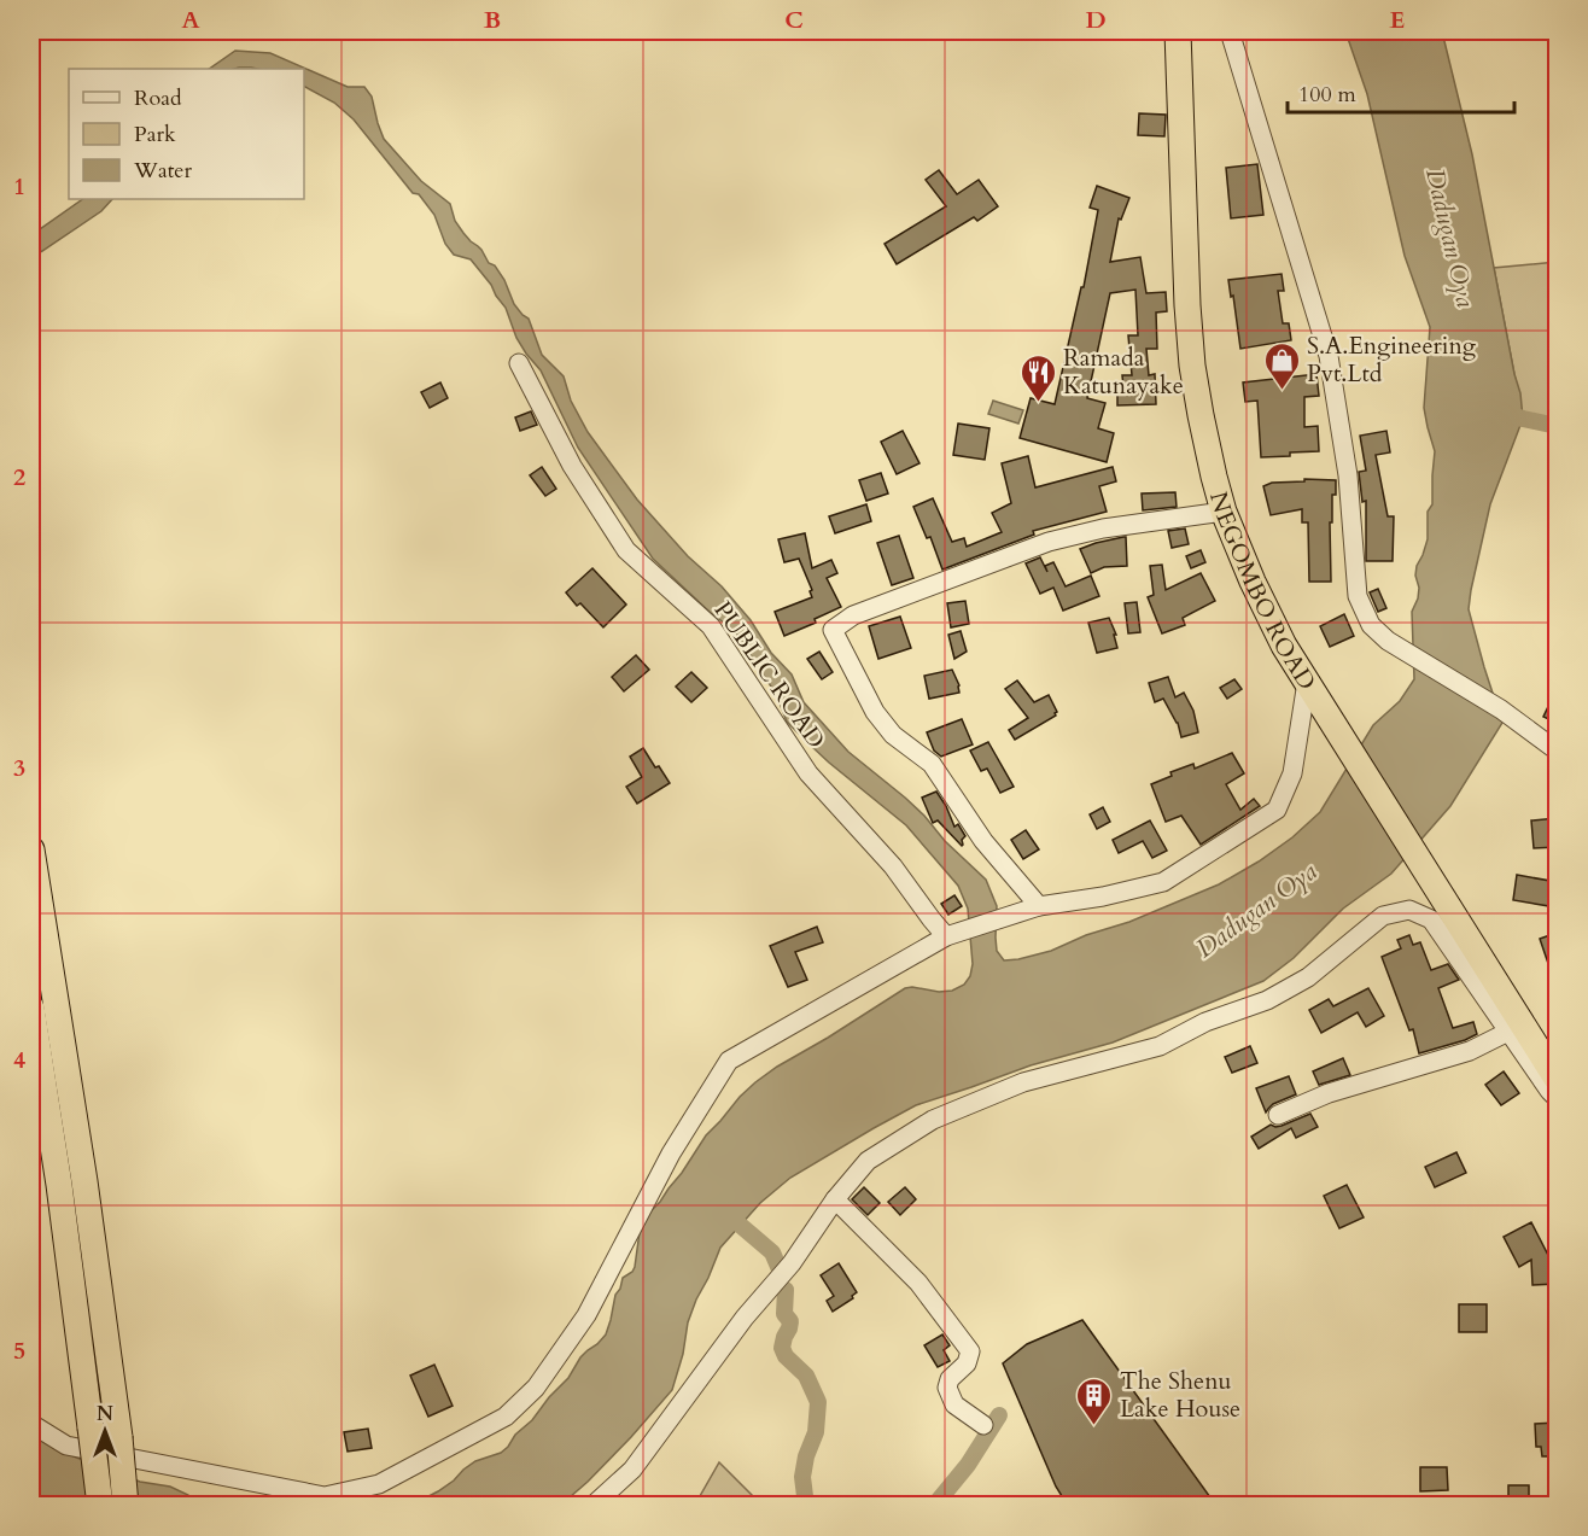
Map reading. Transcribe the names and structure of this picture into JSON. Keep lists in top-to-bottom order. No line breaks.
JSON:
{"streets":{"highway":["NEGOMBO ROAD"],"street":["PUBLIC ROAD"]},"water":["Dadugan Oya"],"places":{"shop":["S.A.Engineering Pvt.Ltd"],"restaurant":["Ramada Katunayake"],"building":["The Shenu Lake House"]},"legend":["Road","Park","Water"],"scale_bar":"100 m","north":"top","grid":{"columns":["A","B","C","D","E"],"rows":["1","2","3","4","5"]}}
